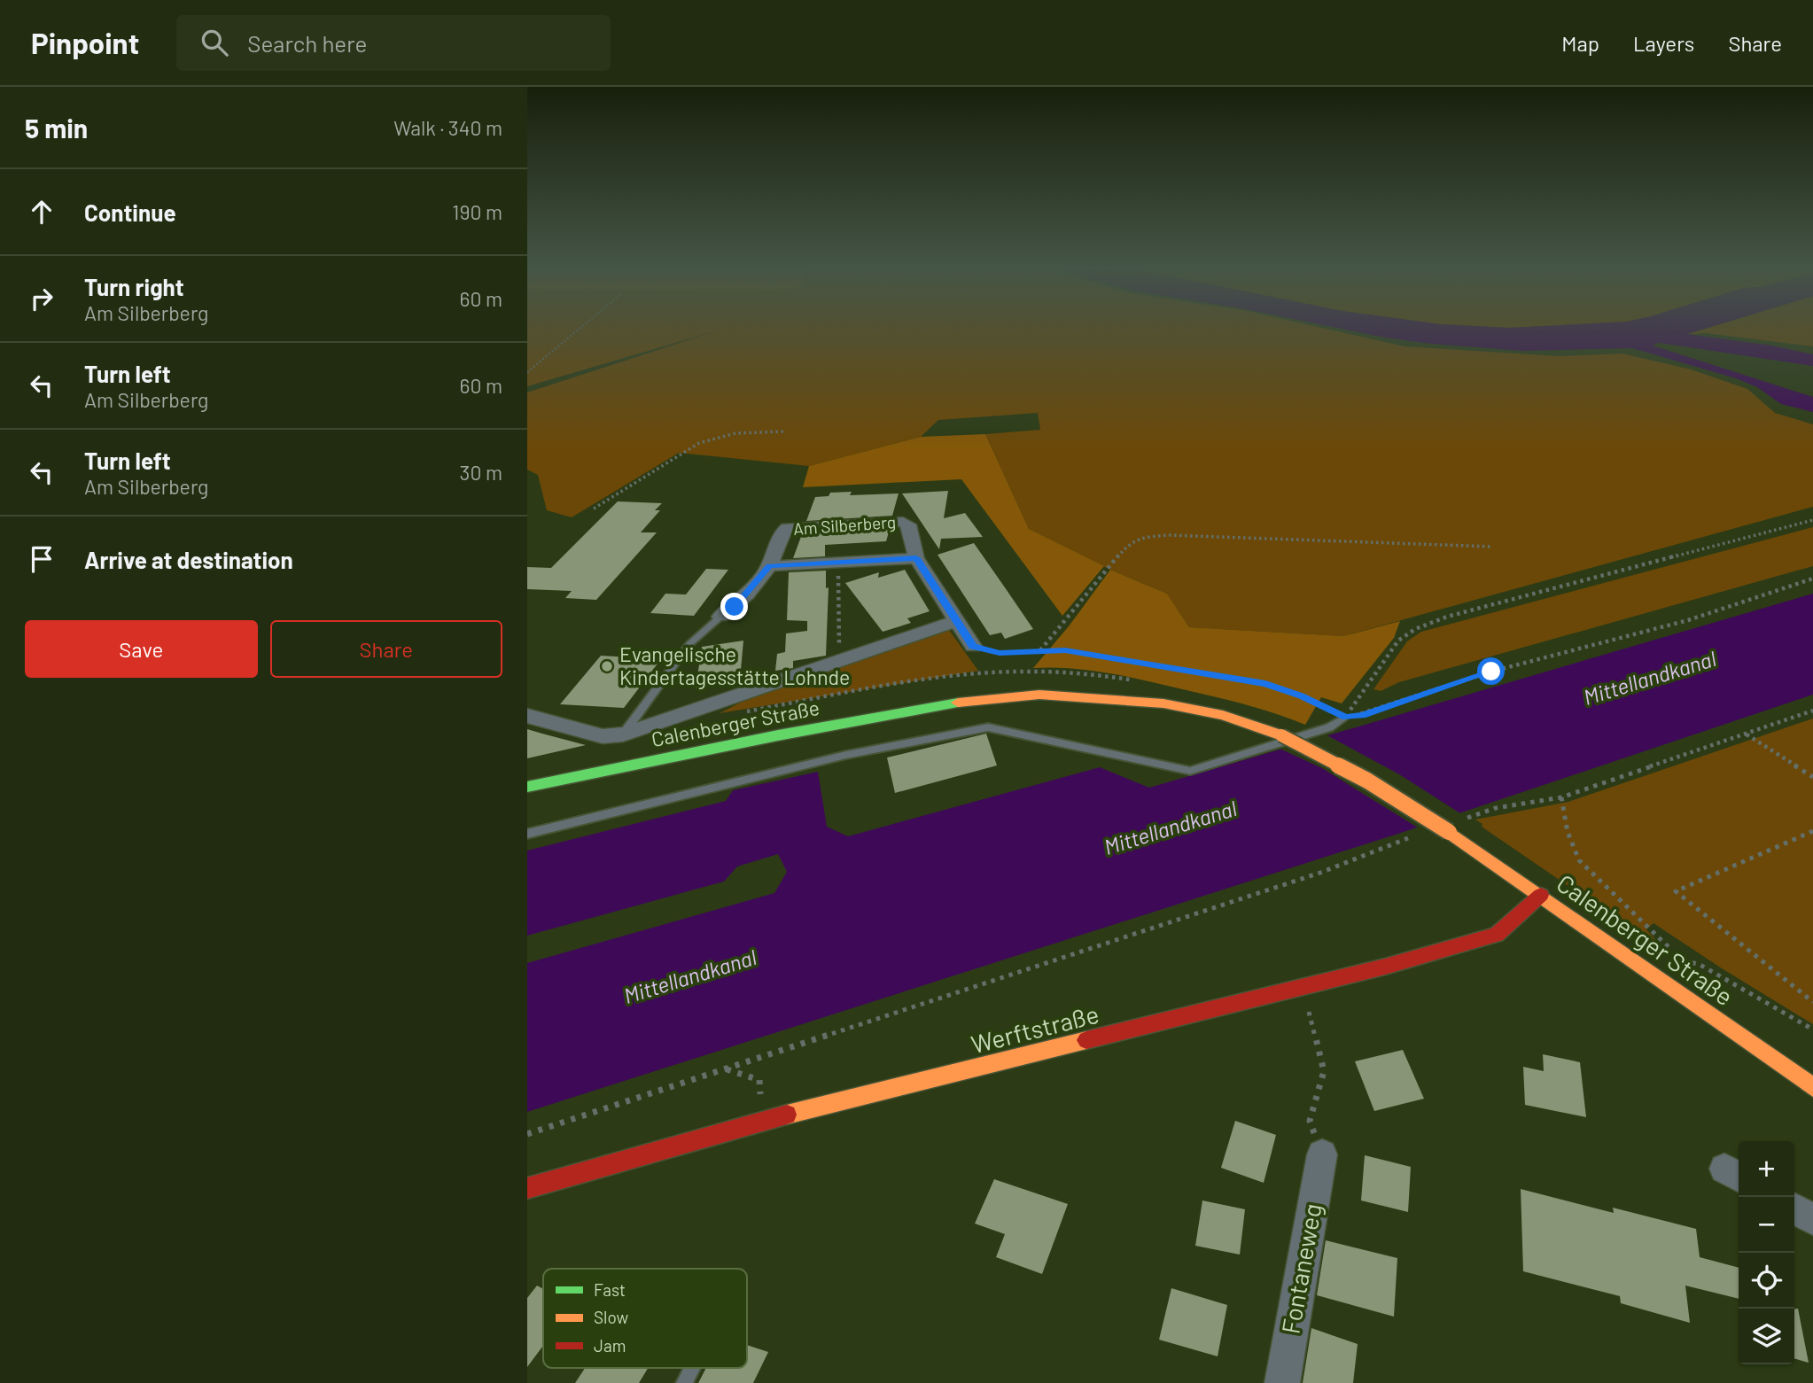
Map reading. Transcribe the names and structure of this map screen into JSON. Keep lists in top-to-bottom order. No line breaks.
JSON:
{"streets":{"street":["Am Silberberg","Calenberger Straße","Werftstraße","Fontaneweg"]},"crossings":[["Calenberger Straße","Werftstraße"]],"water":["Mittellandkanal"],"places":["Evangelische Kindertagesstätte Lohnde"],"legend":["Fast","Slow","Jam"],"page":{"header":"Pinpoint","search":"Search here","nav":["Map","Layers","Share"],"heading":["5 min","Walk · 340 m"],"list":[["Continue","190 m"],["Turn right","Am Silberberg","60 m"],["Turn left","Am Silberberg","60 m"],["Turn left","Am Silberberg","30 m"],"Arrive at destination"],"buttons":["Save","Share"],"map_buttons":["+","−"]}}
